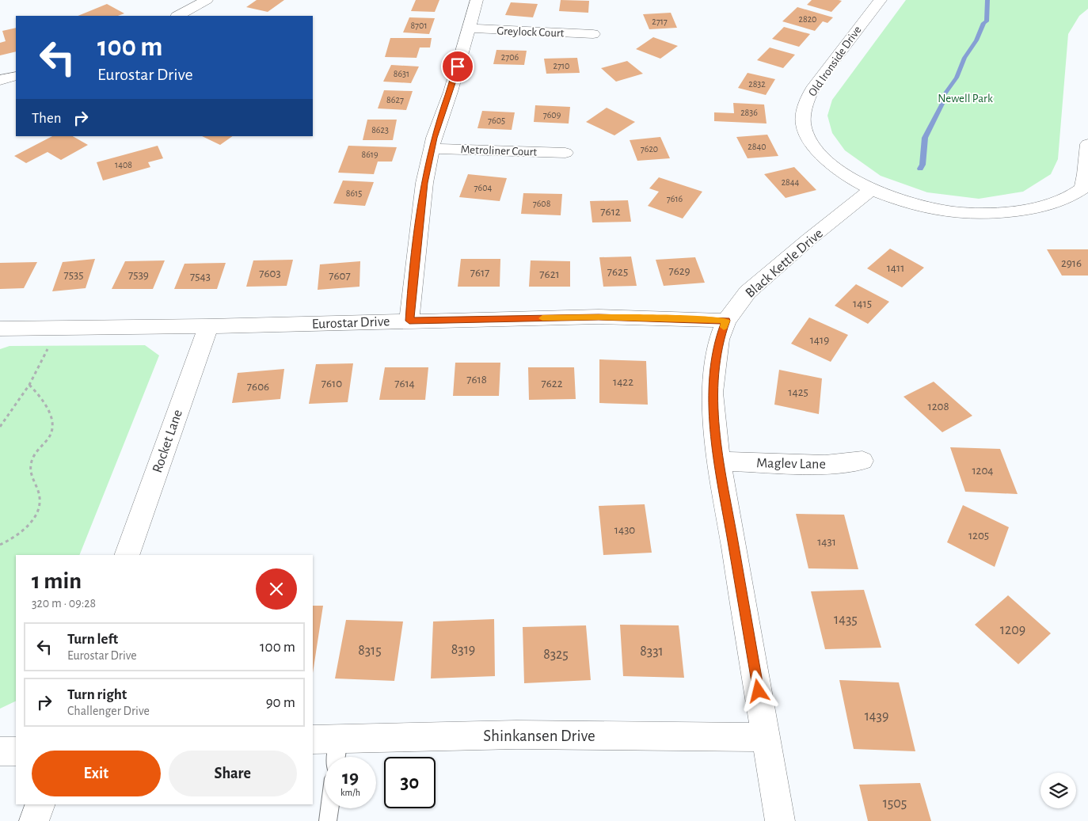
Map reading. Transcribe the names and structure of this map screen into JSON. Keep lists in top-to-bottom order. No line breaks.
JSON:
{"streets":{"street":["Greylock Court","Old Ironside Drive","Metroliner Court","Black Kettle Drive","Eurostar Drive","Rocket Lane","Maglev Lane","Shinkansen Drive"]},"crossings":[["Old Ironside Drive","Black Kettle Drive"],["Black Kettle Drive","Eurostar Drive"],["Black Kettle Drive","Maglev Lane"],["Black Kettle Drive","Shinkansen Drive"],["Eurostar Drive","Rocket Lane"]],"parks":["Newell Park"],"house_numbers":["2820","2717","8701","2706","2710","8631","2832","8627","2836","7609","7605","8623","2840","7620","8619","1408","2844","7604","8615","7616","7608","7612","2916","1411","7629","7625","7617","7603","7621","7535","7539","7607","7543","1415","1419","7618","1422","7610","7614","7622","7606","1425","1208","1204","1430","1205","1431","1435","1209","8319","8315","8331","8325","1439","1505"],"page":{"turn":["100 m","Eurostar Drive"],"then":"Then","heading":["1 min","320 m · 09:28"],"list":[{"name":"Turn left","note":"Eurostar Drive","value":"100 m"},{"name":"Turn right","note":"Challenger Drive","value":"90 m"}],"buttons":["Exit","Share"],"speed":"19 km/h","limit":"30"}}
